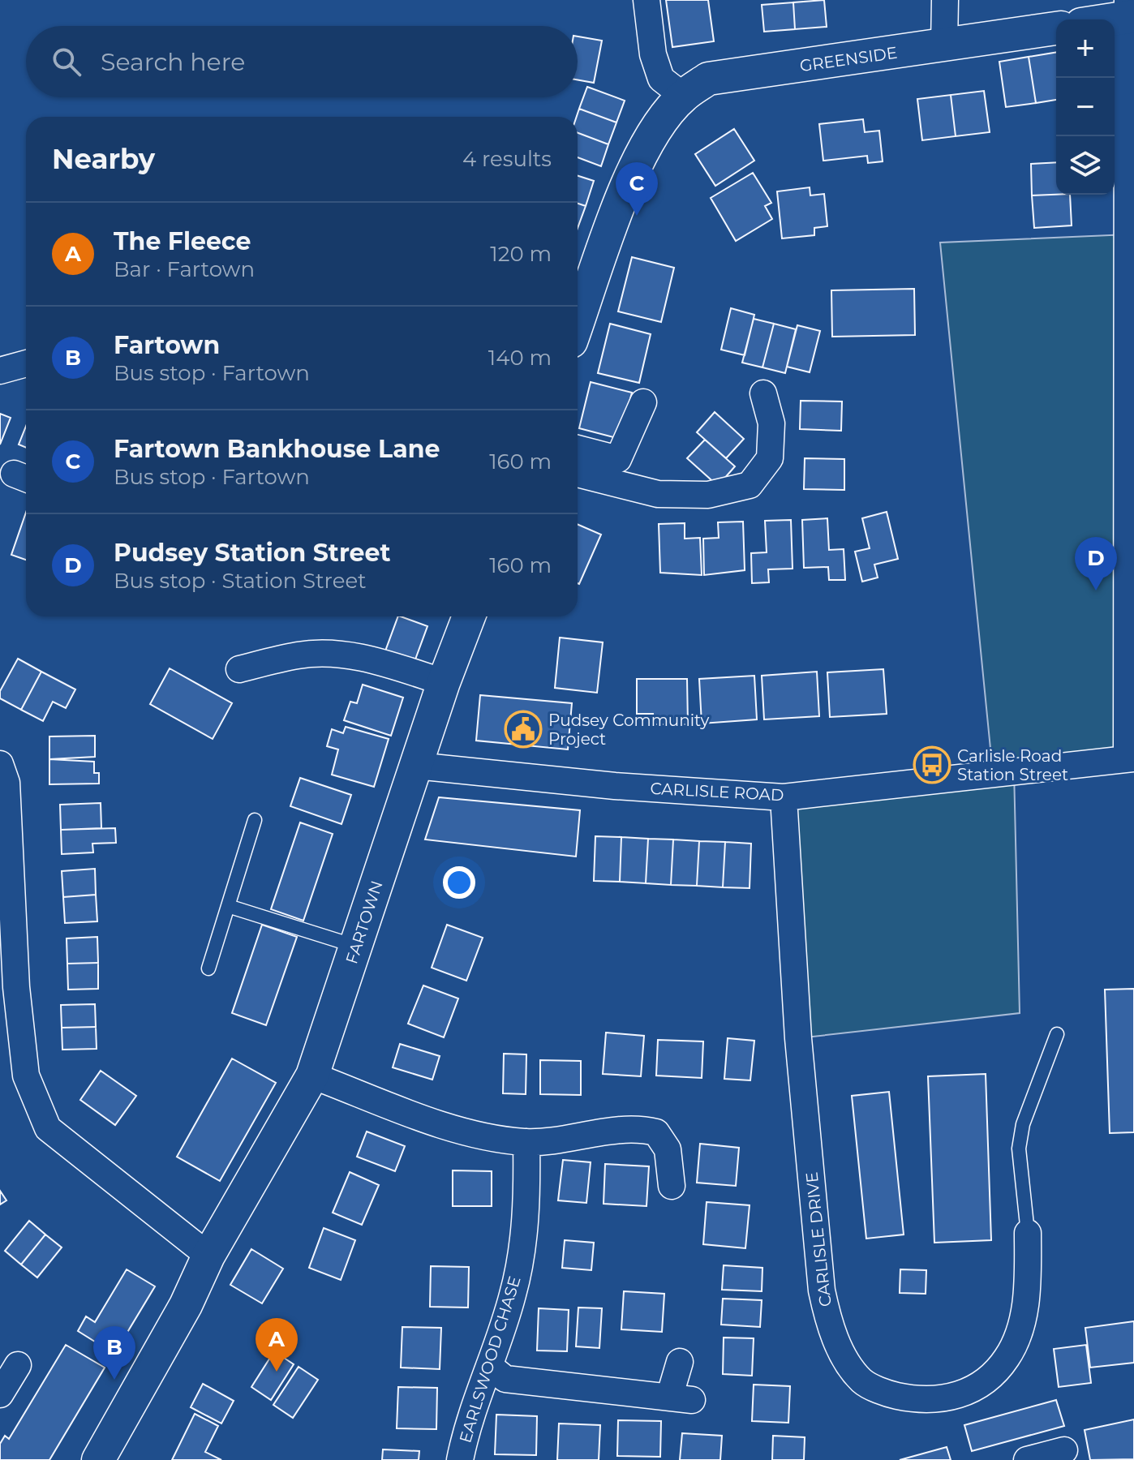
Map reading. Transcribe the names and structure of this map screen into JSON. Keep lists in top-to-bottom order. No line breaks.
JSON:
{"streets":{"street":["GREENSIDE","CARLISLE ROAD","FARTOWN","CARLISLE DRIVE","EARLSWOOD CHASE"]},"crossings":[["CARLISLE ROAD","FARTOWN"],["CARLISLE ROAD","CARLISLE DRIVE"]],"places":{"public building":["Pudsey Community Project"],"bus stop":["Carlisle Road Station Street"]},"page":{"map_buttons":["+","−"],"search":"Search here","heading":["Nearby","4 results"],"pins":["C","D","A","B"],"list":[{"mark":"A","name":"The Fleece","note":"Bar · Fartown","value":"120 m"},{"mark":"B","name":"Fartown","note":"Bus stop · Fartown","value":"140 m"},{"mark":"C","name":"Fartown Bankhouse Lane","note":"Bus stop · Fartown","value":"160 m"},{"mark":"D","name":"Pudsey Station Street","note":"Bus stop · Station Street","value":"160 m"}]}}
